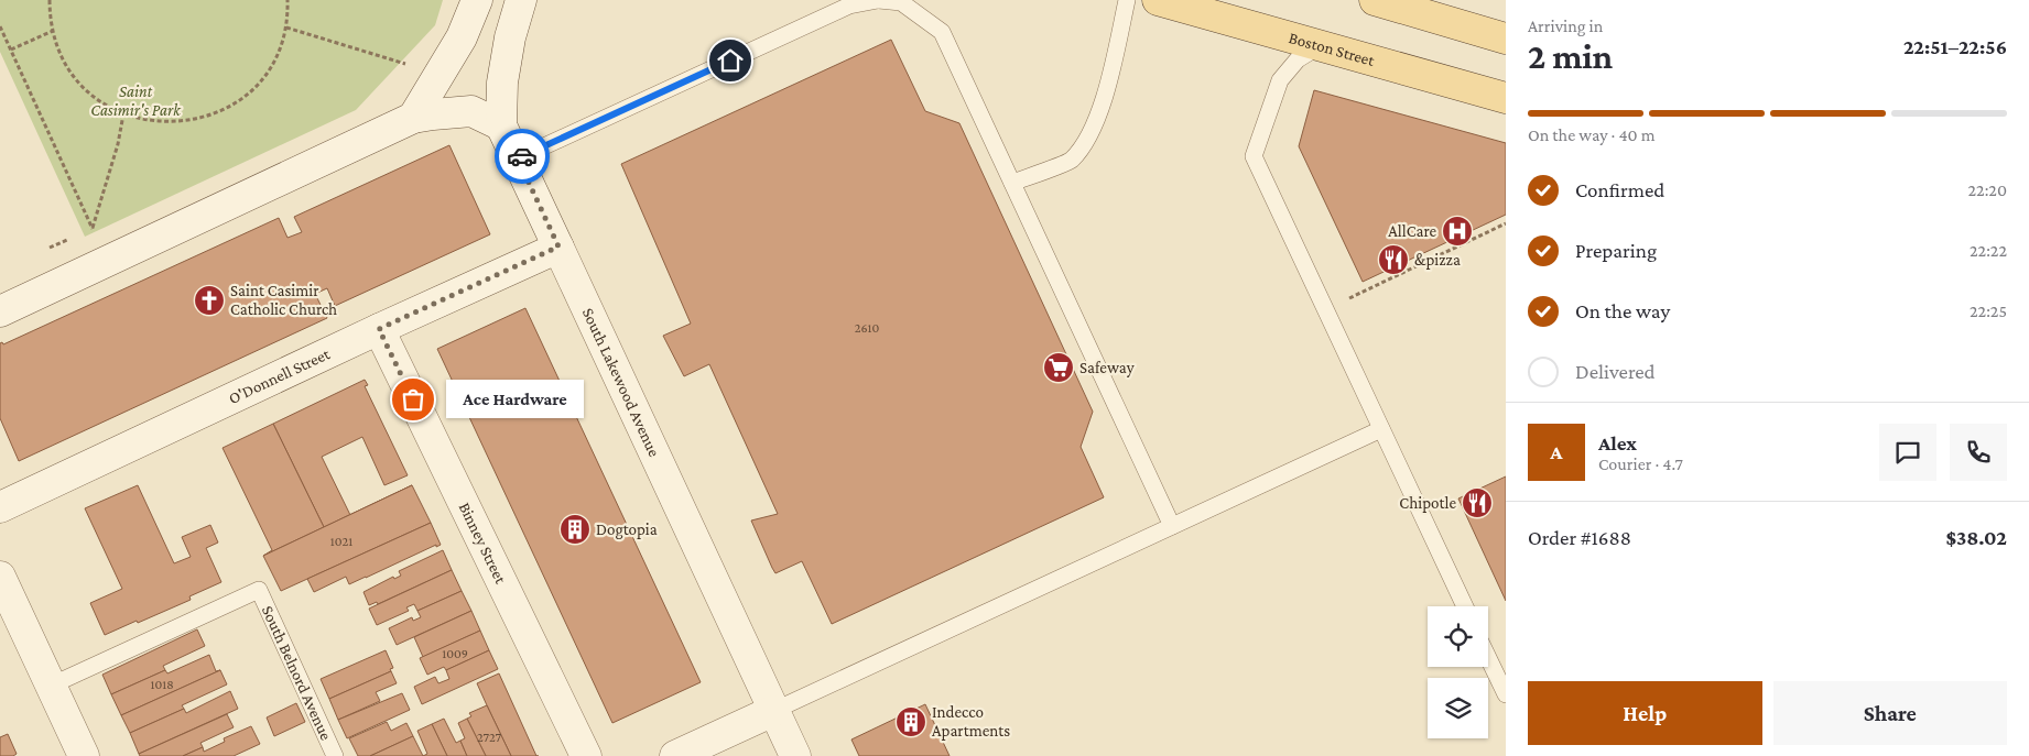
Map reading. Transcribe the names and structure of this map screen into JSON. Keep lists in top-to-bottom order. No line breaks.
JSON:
{"streets":{"main road":["Boston Street"],"street":["O'Donnell Street","South Lakewood Avenue","Binney Street"],"lane":["South Belnord Avenue"]},"crossings":[["O'Donnell Street","South Lakewood Avenue"],["O'Donnell Street","Binney Street"]],"parks":["Saint Casimir's Park"],"places":{"hospital":["AllCare"],"restaurant":["&pizza","Chipotle"],"church":["Saint Casimir Catholic Church"],"supermarket":["Safeway"],"other":["Ace Hardware"],"building":["Dogtopia","Indecco Apartments"]},"house_numbers":["2610","1021","1009","1018","2727"],"page":{"heading":["2 min","Arriving in","22:51–22:56"],"panel":["Alex","Courier · 4.7","Order #1688","$38.02"],"bar":"On the way · 40 m","list":[["Confirmed","22:20"],["Preparing","22:22"],["On the way","22:25"],"Delivered"],"bubble":"Ace Hardware","round":"A","buttons":["Help","Share"]}}
